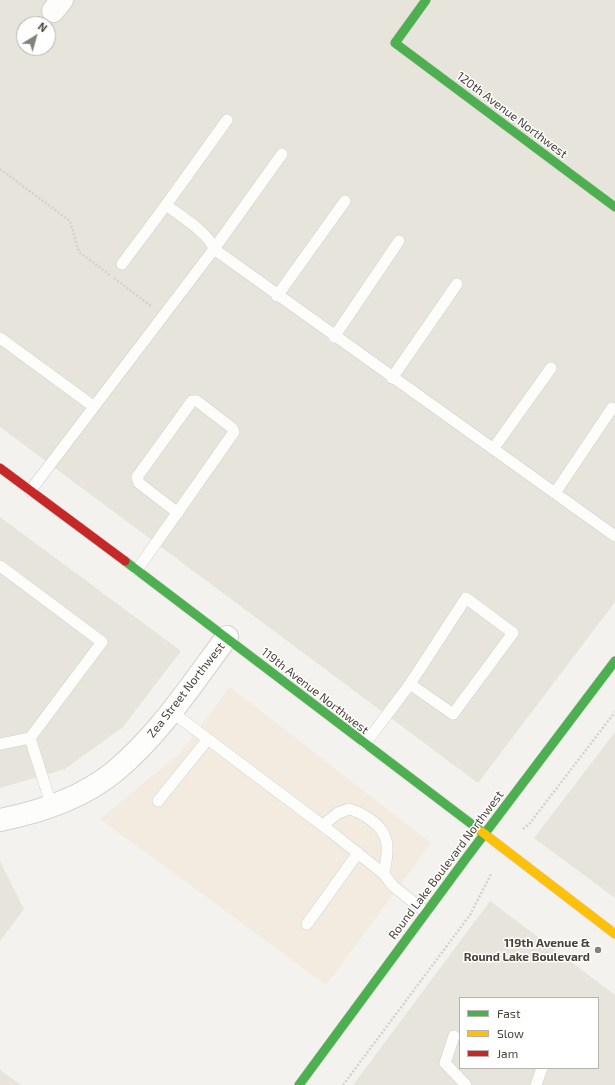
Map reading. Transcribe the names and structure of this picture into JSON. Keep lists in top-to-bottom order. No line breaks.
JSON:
{"streets":{"street":["120th Avenue Northwest","Zea Street Northwest","119th Avenue Northwest","Round Lake Boulevard Northwest"]},"crossings":[["Zea Street Northwest","119th Avenue Northwest"],["119th Avenue Northwest","Round Lake Boulevard Northwest"]],"places":["119th Avenue & Round Lake Boulevard"],"legend":["Fast","Slow","Jam"],"north":"top right"}
